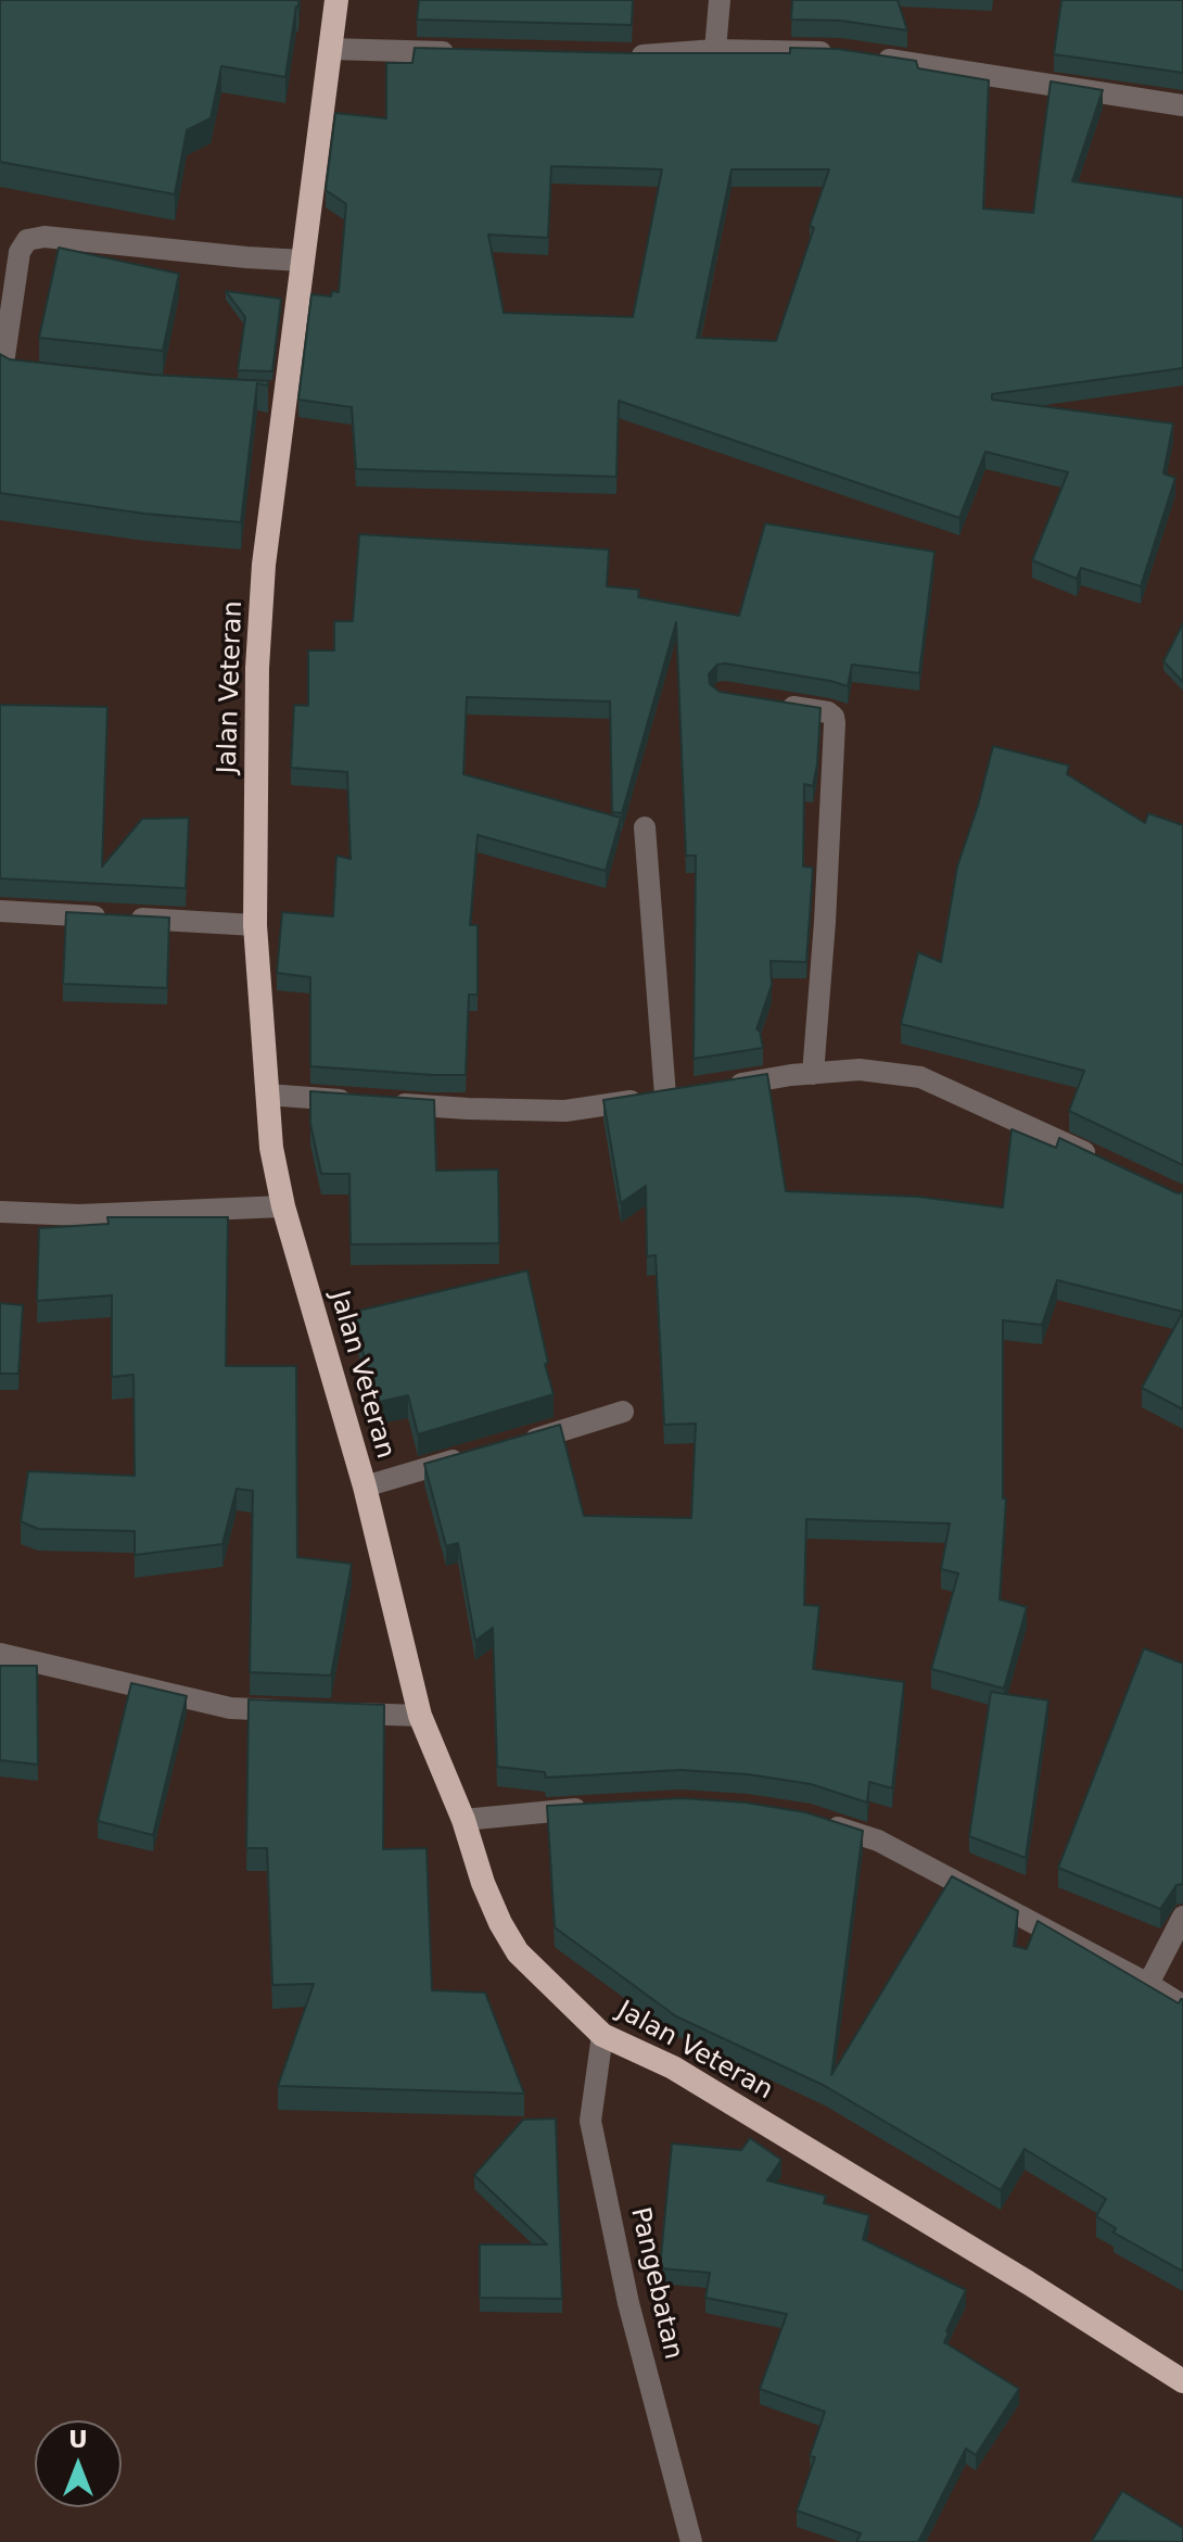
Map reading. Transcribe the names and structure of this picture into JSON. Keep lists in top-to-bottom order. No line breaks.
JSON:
{"streets":{"highway":["Jalan Veteran"],"street":["Pangebatan"]},"crossings":[["Jalan Veteran","Pangebatan"]],"north":"top"}
